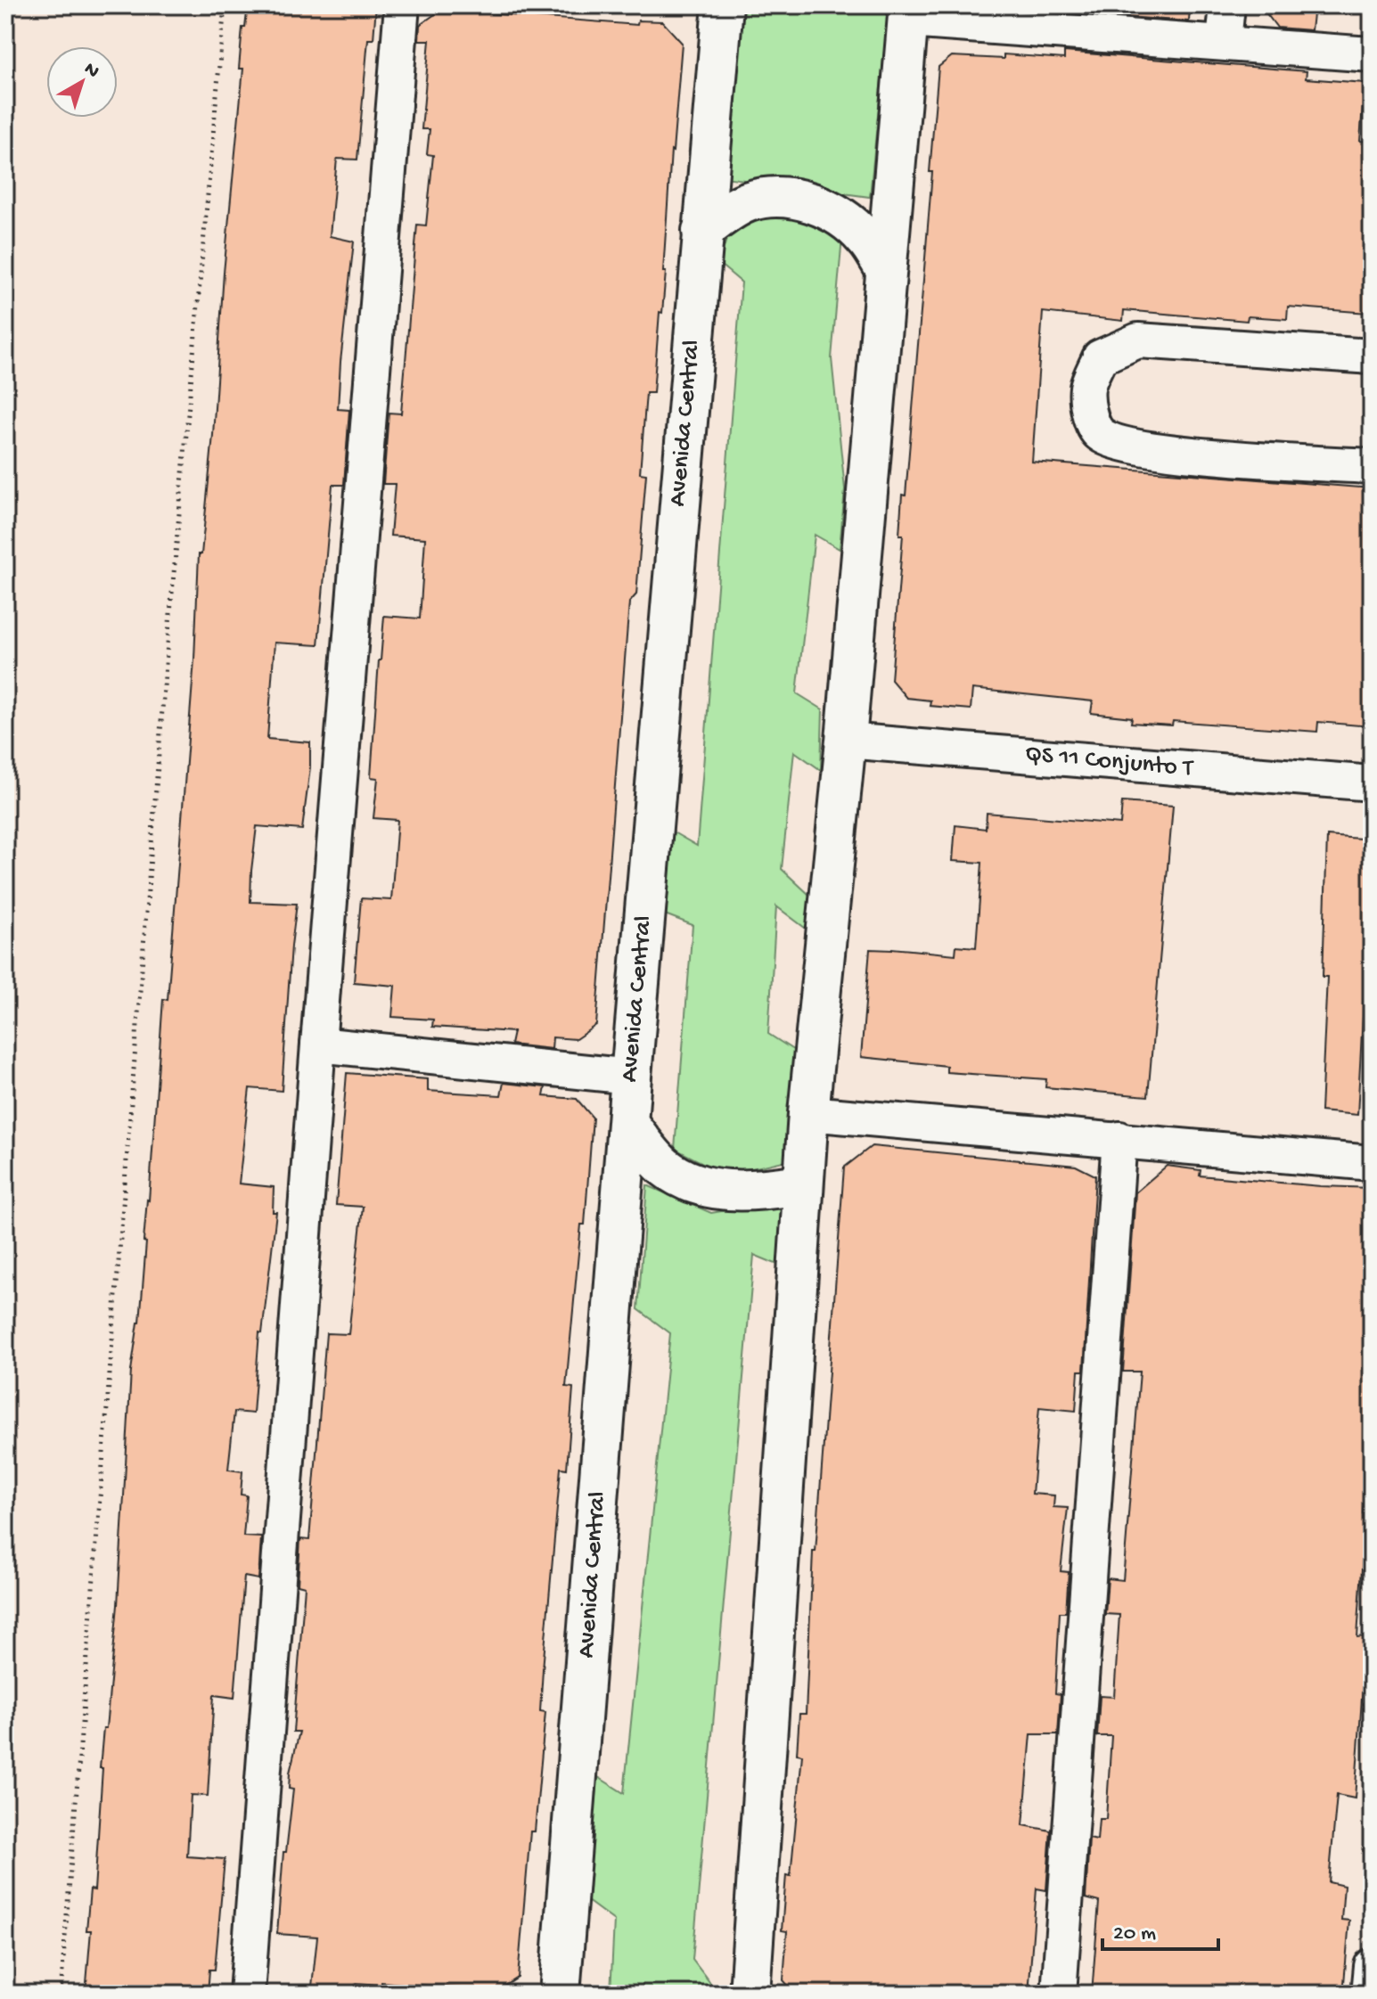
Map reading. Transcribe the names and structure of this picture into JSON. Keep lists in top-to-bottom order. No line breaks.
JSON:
{"streets":{"street":["Avenida Central","QS 11 Conjunto T"]},"scale_bar":"20 m","north":"top right"}
